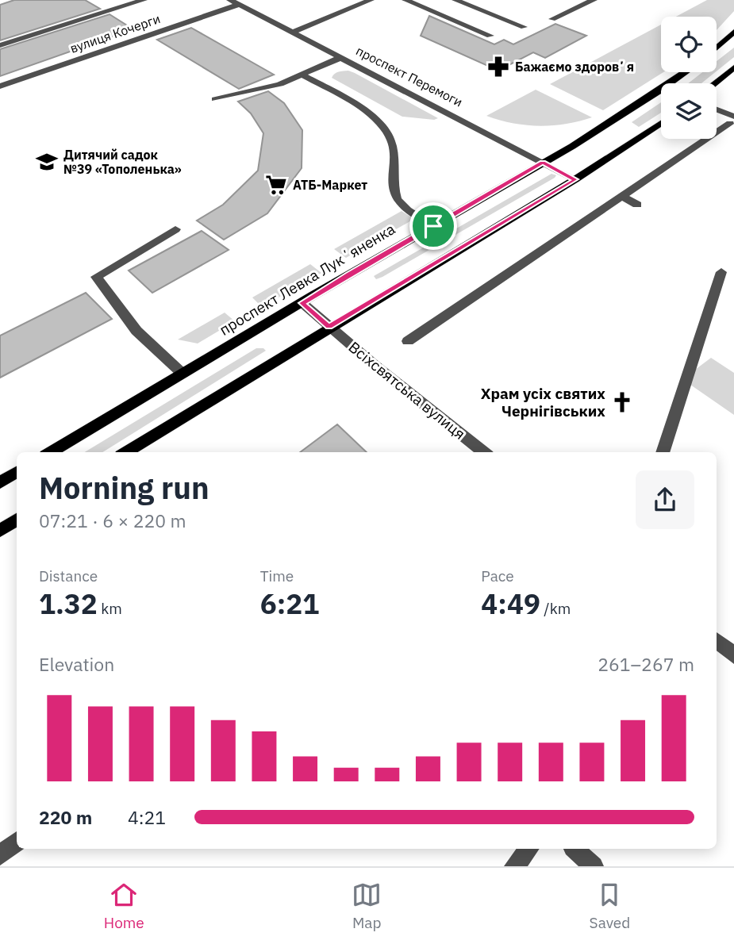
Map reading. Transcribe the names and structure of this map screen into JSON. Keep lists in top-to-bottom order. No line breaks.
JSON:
{"streets":{"main road":["проспект Левка Лукʼяненка"],"street":["вулиця Кочерги","проспект Перемоги","Всіхсвятська вулиця"]},"crossings":[["вулиця Кочерги","проспект Перемоги"],["проспект Перемоги","проспект Левка Лукʼяненка"],["проспект Левка Лукʼяненка","Всіхсвятська вулиця"]],"places":{"pharmacy":["Бажаємо здоровʼя"],"school or university":["Дитячий садок №39 «Тополенька»"],"supermarket":["АТБ-Маркет"],"church":["Храм усіх святих Чернігівських"]},"page":{"heading":["Morning run","07:21 · 6 × 220 m"],"stats":[["Distance","1.32 km"],["Time","6:21"],["Pace","4:49 /km"]],"chart":["Elevation","261–267 m"],"list":[{"name":"220 m","note":"4:21"}],"tabs":["Home","Map","Saved"]}}
